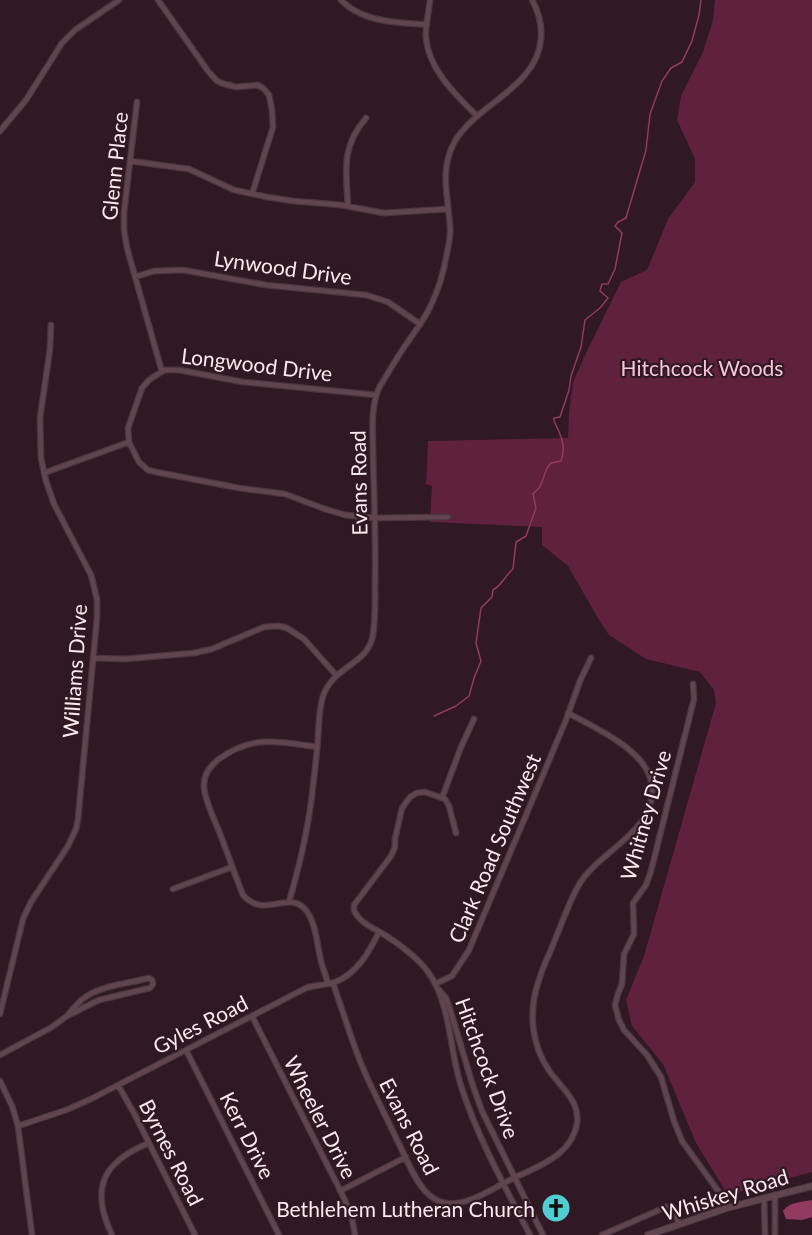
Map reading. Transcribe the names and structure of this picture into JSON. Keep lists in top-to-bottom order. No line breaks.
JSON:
{"streets":{"main road":["Whiskey Road"],"street":["Glenn Place","Lynwood Drive","Longwood Drive","Evans Road","Williams Drive","Whitney Drive","Clark Road Southwest","Gyles Road","Hitchcock Drive","Wheeler Drive","Kerr Drive","Byrnes Road"]},"crossings":[["Glenn Place","Lynwood Drive"],["Glenn Place","Longwood Drive"],["Lynwood Drive","Evans Road"],["Longwood Drive","Evans Road"],["Evans Road","Clark Road Southwest"],["Evans Road","Gyles Road"],["Evans Road","Hitchcock Drive"],["Whitney Drive","Whiskey Road"],["Clark Road Southwest","Hitchcock Drive"],["Gyles Road","Wheeler Drive"],["Gyles Road","Kerr Drive"],["Gyles Road","Byrnes Road"]],"parks":["Hitchcock Woods"],"places":{"church":["Bethlehem Lutheran Church"]}}
